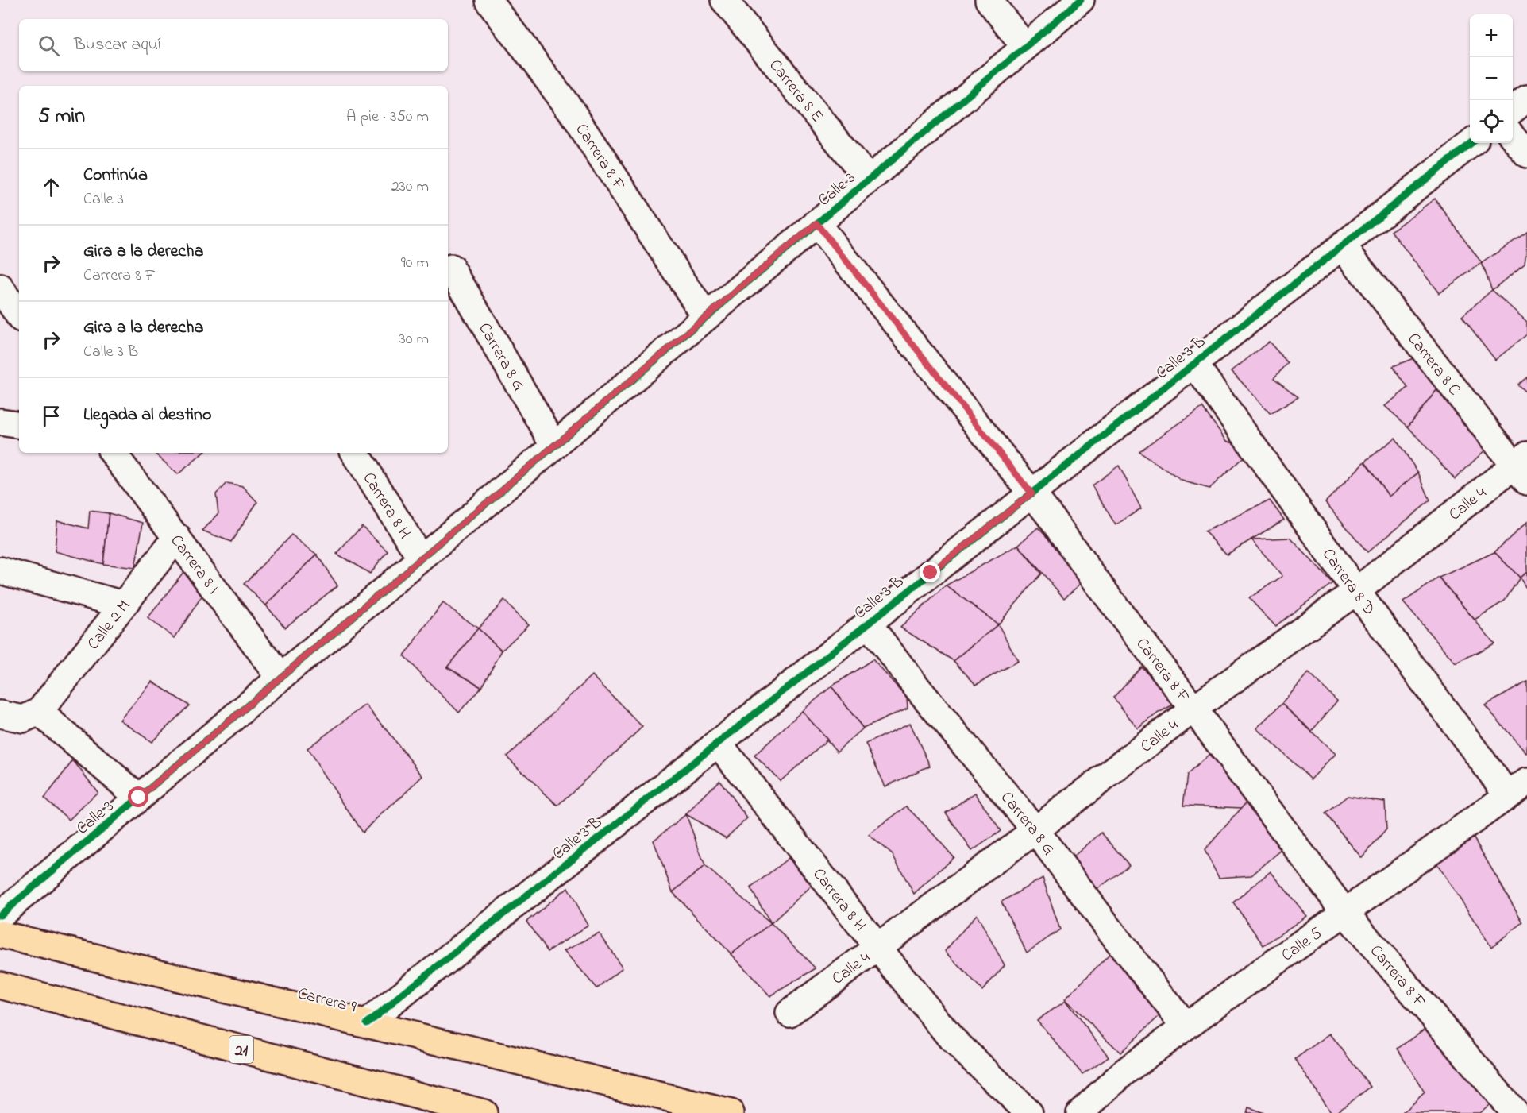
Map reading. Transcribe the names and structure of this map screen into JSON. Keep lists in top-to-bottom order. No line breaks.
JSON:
{"streets":{"main road":["Carrera 9","21"],"street":["Carrera 8 E","Carrera 8 F","Calle 3","Carrera 8 G","Calle 3 B","Carrera 8 C","Calle 4","Carrera 8 H","Carrera 8 I","Carrera 8 D","Calle 2 M","Calle 5"]},"crossings":[["Carrera 8 E","Calle 3"],["Carrera 8 F","Calle 3"],["Carrera 8 F","Calle 3 B"],["Carrera 8 F","Calle 4"],["Carrera 8 F","Calle 5"],["Calle 3","Carrera 8 G"],["Calle 3","Carrera 8 H"],["Calle 3","Carrera 8 I"],["Carrera 8 G","Calle 3 B"],["Carrera 8 G","Calle 4"],["Carrera 8 G","Calle 5"],["Calle 3 B","Carrera 8 C"],["Calle 3 B","Carrera 8 H"],["Calle 3 B","Carrera 8 D"],["Calle 3 B","Carrera 9"],["Carrera 8 C","Calle 4"],["Calle 4","Carrera 8 H"],["Calle 4","Carrera 8 D"],["Carrera 8 I","Calle 2 M"],["Carrera 8 D","Calle 5"]],"page":{"map_buttons":["+","−"],"search":"Buscar aquí","heading":["5 min","A pie · 350 m"],"list":[["Continúa","Calle 3","230 m"],["Gira a la derecha","Carrera 8 F","90 m"],["Gira a la derecha","Calle 3 B","30 m"],"Llegada al destino"]}}
